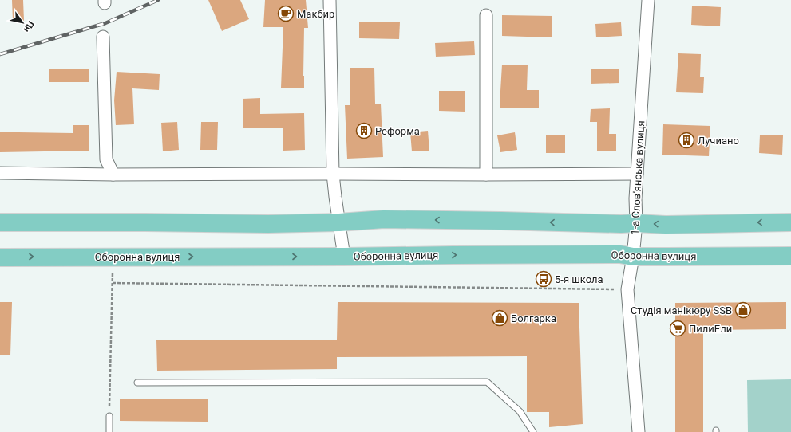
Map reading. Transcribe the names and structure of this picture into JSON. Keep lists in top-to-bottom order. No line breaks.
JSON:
{"streets":{"main road":["Оборонна вулиця"],"street":["1-а Слов’янська вулиця"]},"crossings":[["1-а Слов’янська вулиця","Оборонна вулиця"]],"places":{"cafe":["Макбир"],"building":["Реформа","Лучиано"],"bus stop":["5-я школа"],"shop":["Студія манікюру SSB","Болгарка"],"supermarket":["ПилиЕли"]},"north":"bottom right"}
